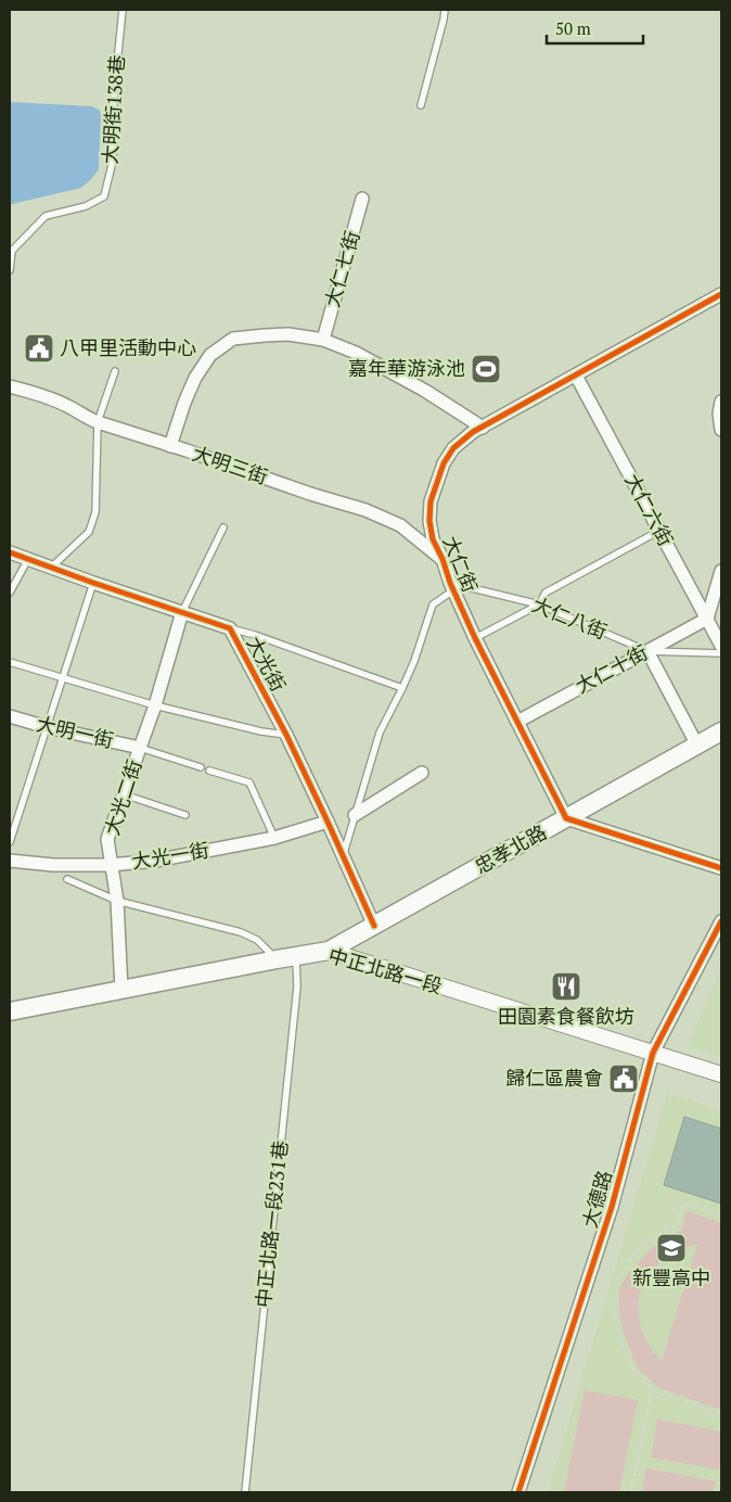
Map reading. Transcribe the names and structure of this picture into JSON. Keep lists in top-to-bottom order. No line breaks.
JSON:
{"streets":{"main road":["忠孝北路","中正北路一段"],"street":["大仁七街","大明三街","大仁六街","大仁街","大光街","大仁十街","大明一街","大光二街","大光一街","大德路"],"lane":["大明街138巷","大仁八街","中正北路一段231巷"]},"crossings":[["大明三街","大仁街"],["大仁六街","大仁街"],["大仁六街","大仁十街"],["大仁街","大仁八街"],["大仁街","大仁十街"],["大仁街","忠孝北路"],["大仁八街","大仁十街"],["大光街","大光二街"],["大光街","忠孝北路"],["大光街","大光一街"],["大明一街","大光二街"],["大光二街","大光一街"],["大光二街","中正北路一段"],["忠孝北路","中正北路一段"],["中正北路一段","大德路"],["中正北路一段","中正北路一段231巷"]],"places":{"public building":["八甲里活動中心","歸仁區農會"],"sports":["嘉年華游泳池"],"restaurant":["田園素食餐飲坊"],"school or university":["新豐高中"]},"scale_bar":"50 m"}
